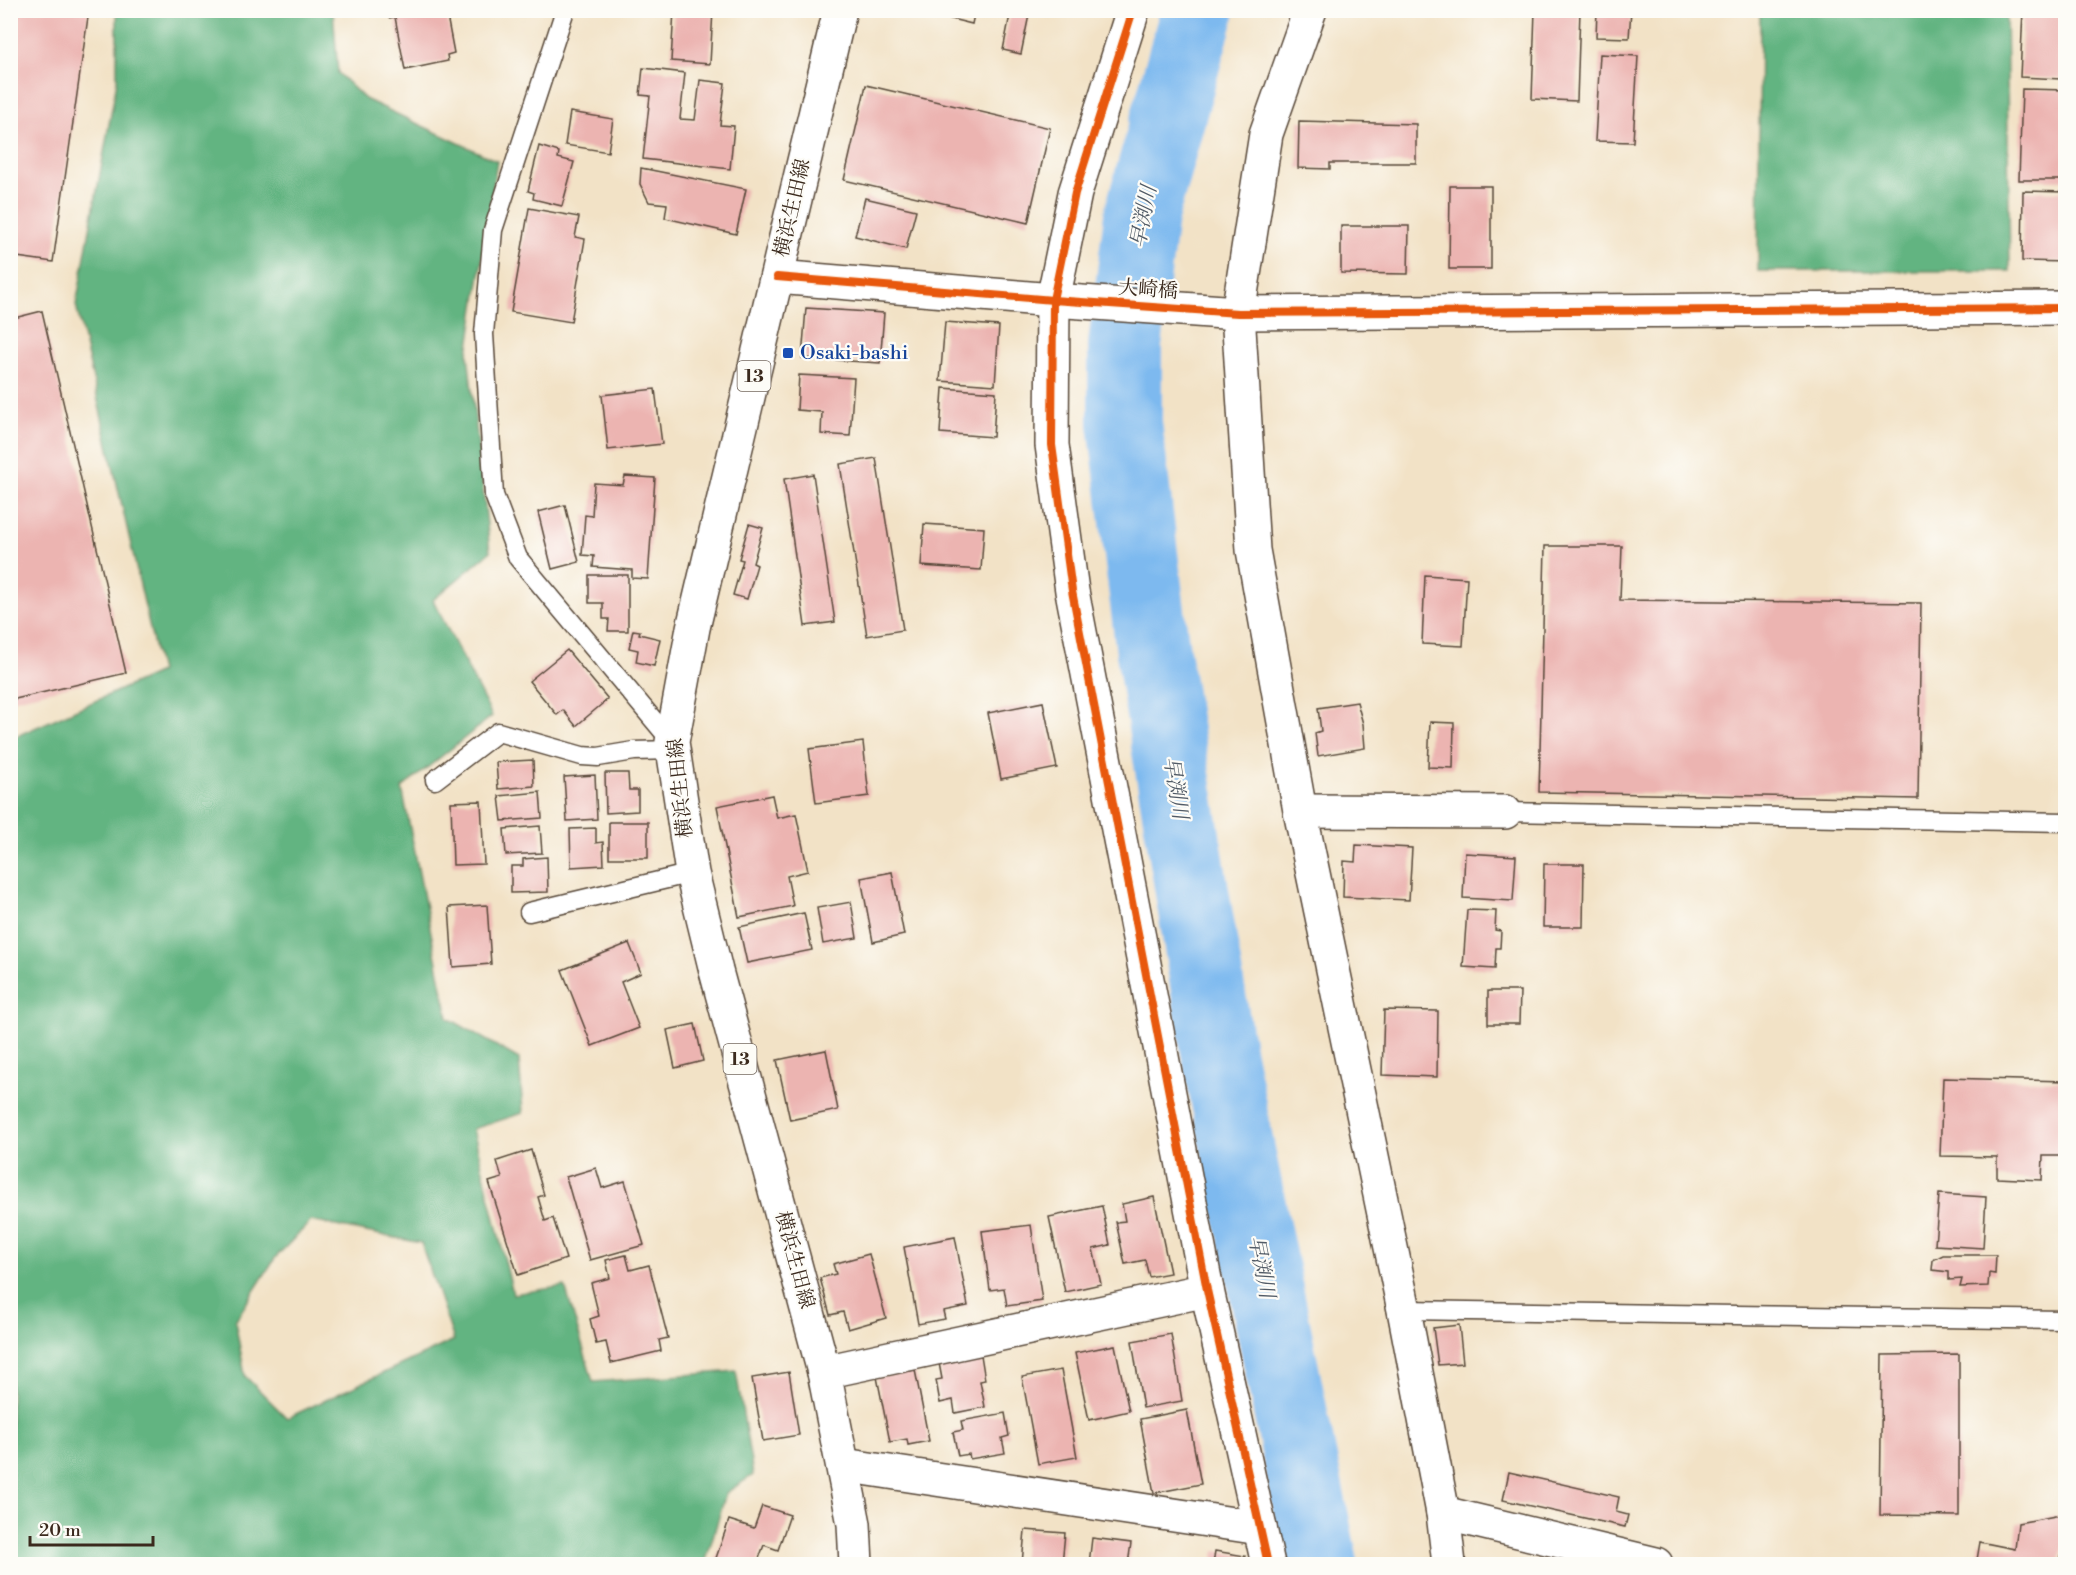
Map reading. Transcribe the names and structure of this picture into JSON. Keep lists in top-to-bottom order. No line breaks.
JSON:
{"streets":{"street":["横浜生田線","大崎橋","13"]},"crossings":[["横浜生田線","大崎橋"]],"water":["早渕川"],"places":{"transit":["Osaki-bashi"]},"scale_bar":"20 m"}
